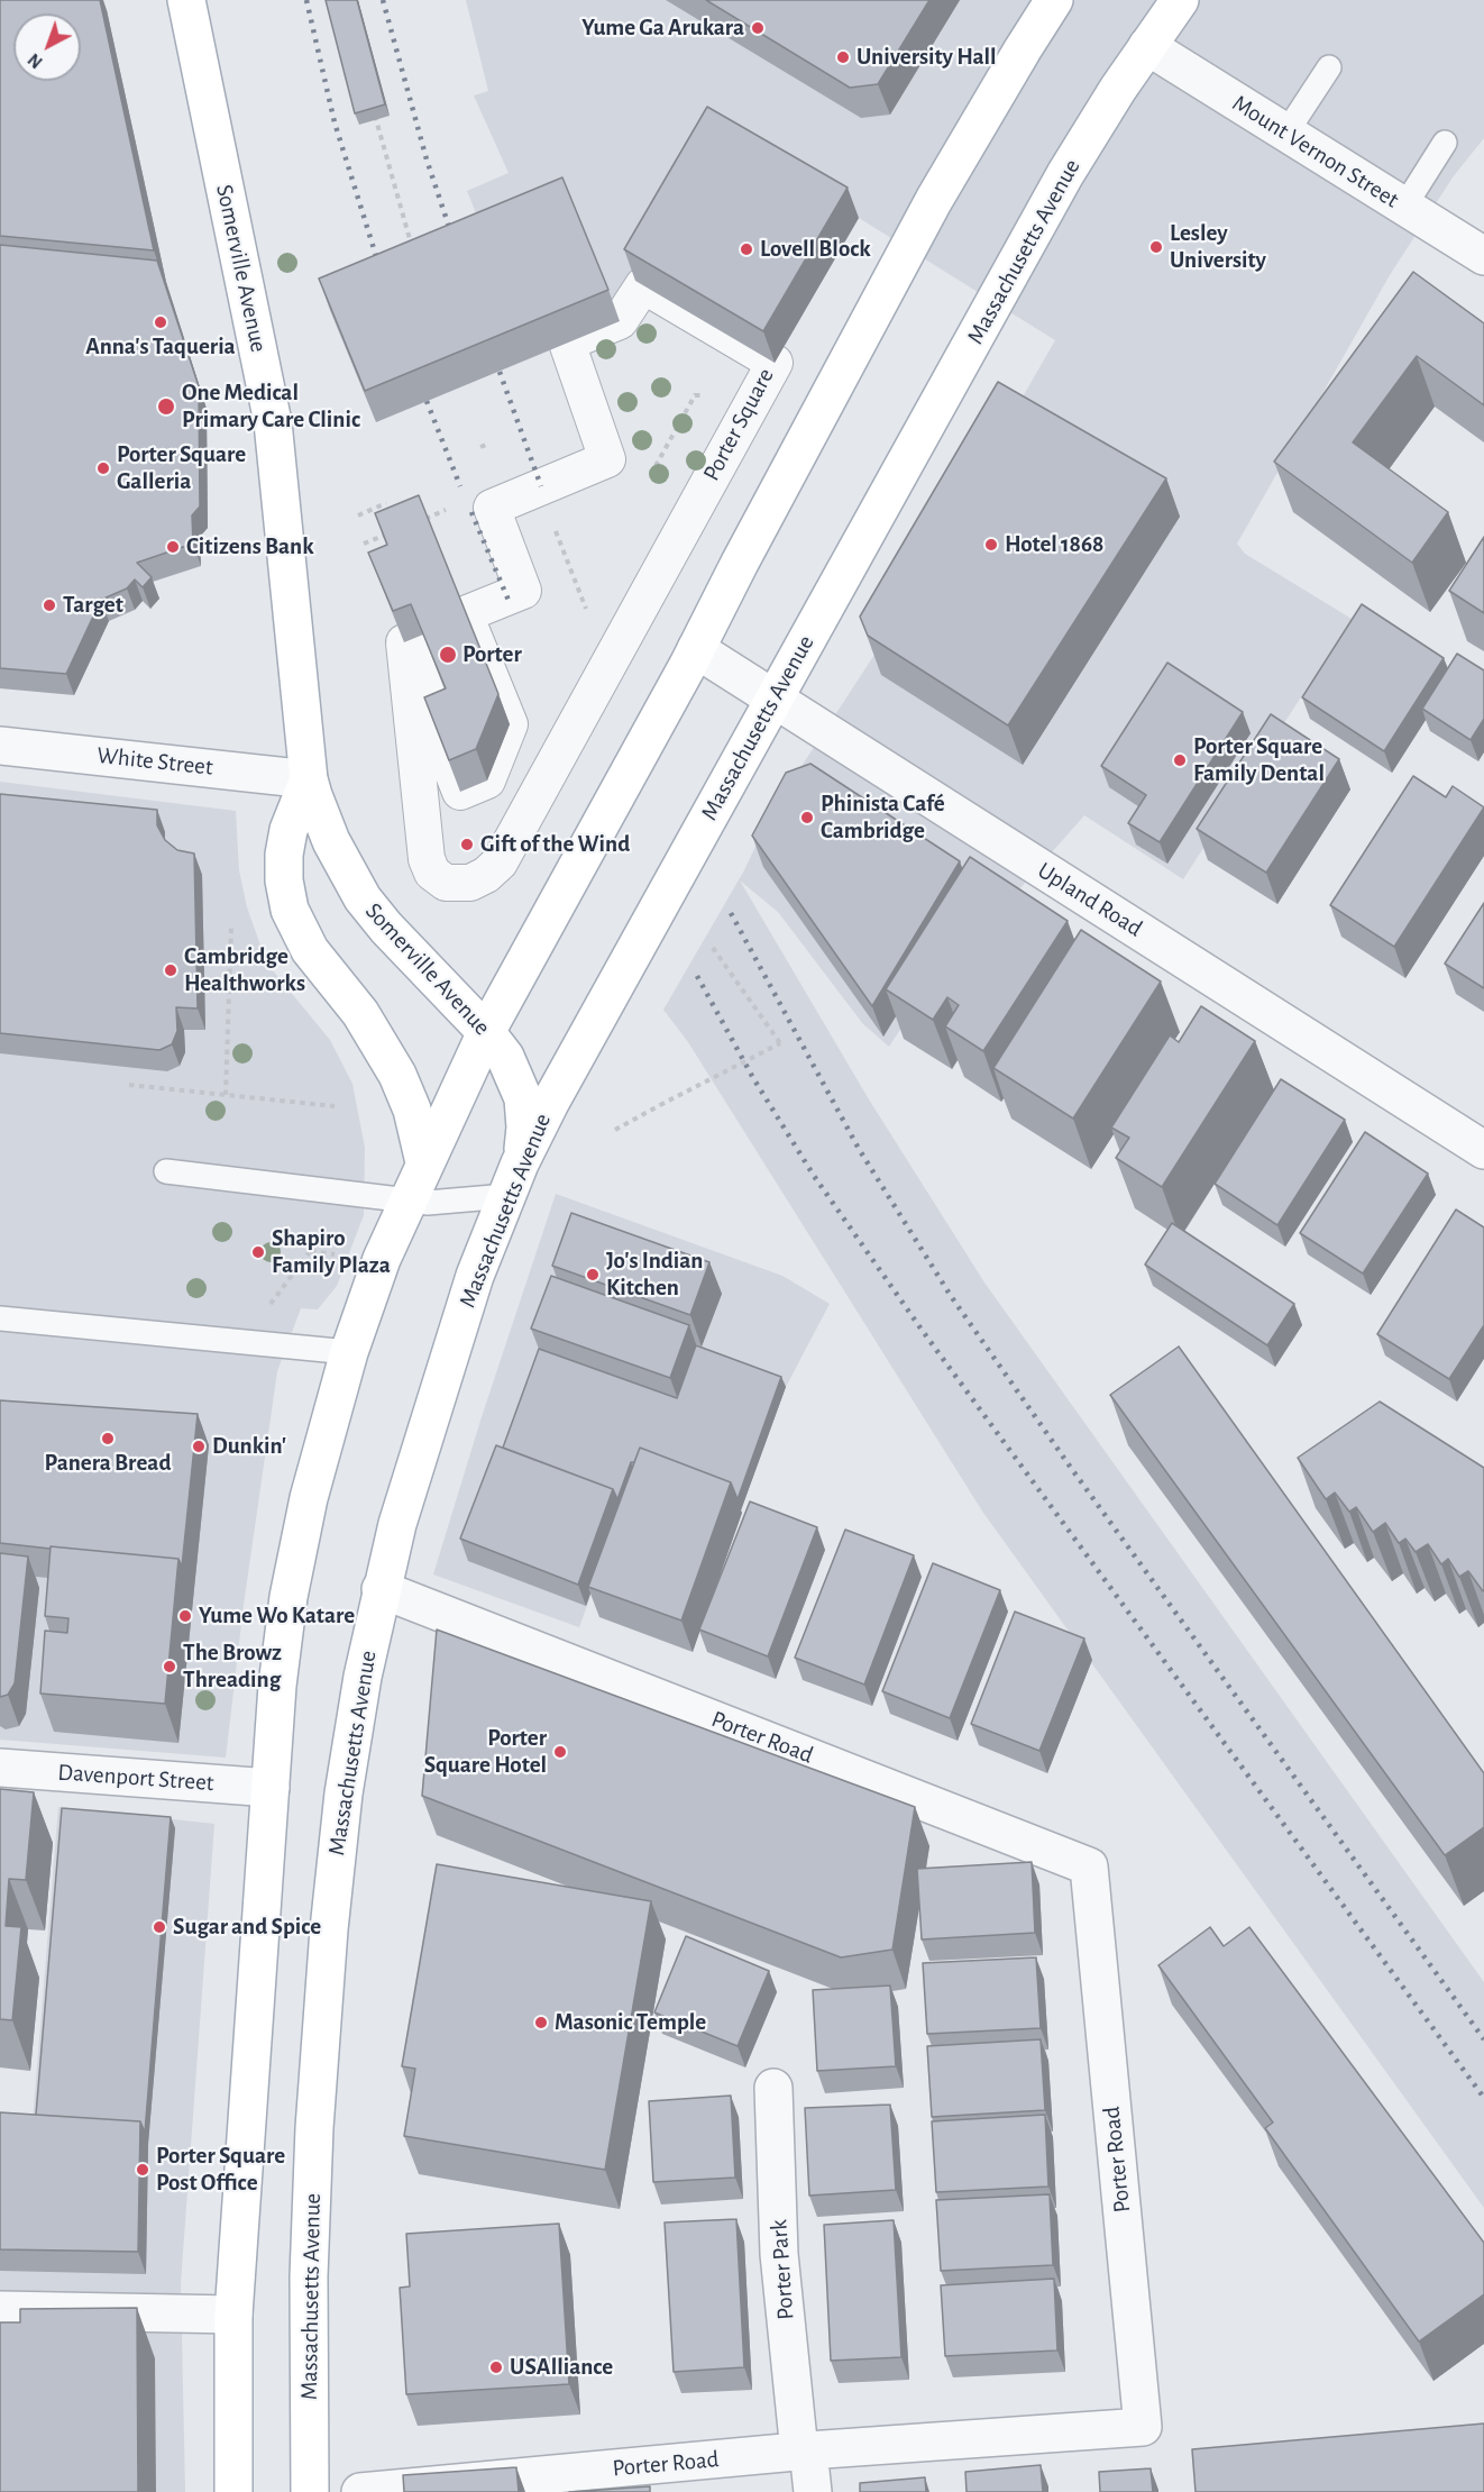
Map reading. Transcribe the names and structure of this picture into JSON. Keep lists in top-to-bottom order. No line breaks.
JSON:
{"streets":{"main road":["Massachusetts Avenue","Somerville Avenue"],"street":["Mount Vernon Street","Porter Square","White Street","Upland Road","Porter Road","Davenport Street","Porter Park"]},"crossings":[["Mount Vernon Street","Massachusetts Avenue"],["Massachusetts Avenue","Somerville Avenue"],["Massachusetts Avenue","Upland Road"],["Massachusetts Avenue","Porter Road"],["Somerville Avenue","White Street"],["Porter Road","Porter Park"]],"places":["Yume Ga Arukara","University Hall","Lesley University","Lovell Block","Anna's Taqueria","One Medical Primary Care Clinic","Porter Square Galleria","Hotel 1868","Citizens Bank","Target","Porter","Porter Square Family Dental","Phinista Café Cambridge","Gift of the Wind","Cambridge Healthworks","Shapiro Family Plaza","Jo's Indian Kitchen","Panera Bread","Dunkin'","Yume Wo Katare","The Browz Threading","Porter Square Hotel","Sugar and Spice","Masonic Temple","Porter Square Post Office","USAlliance"],"north":"bottom left"}
